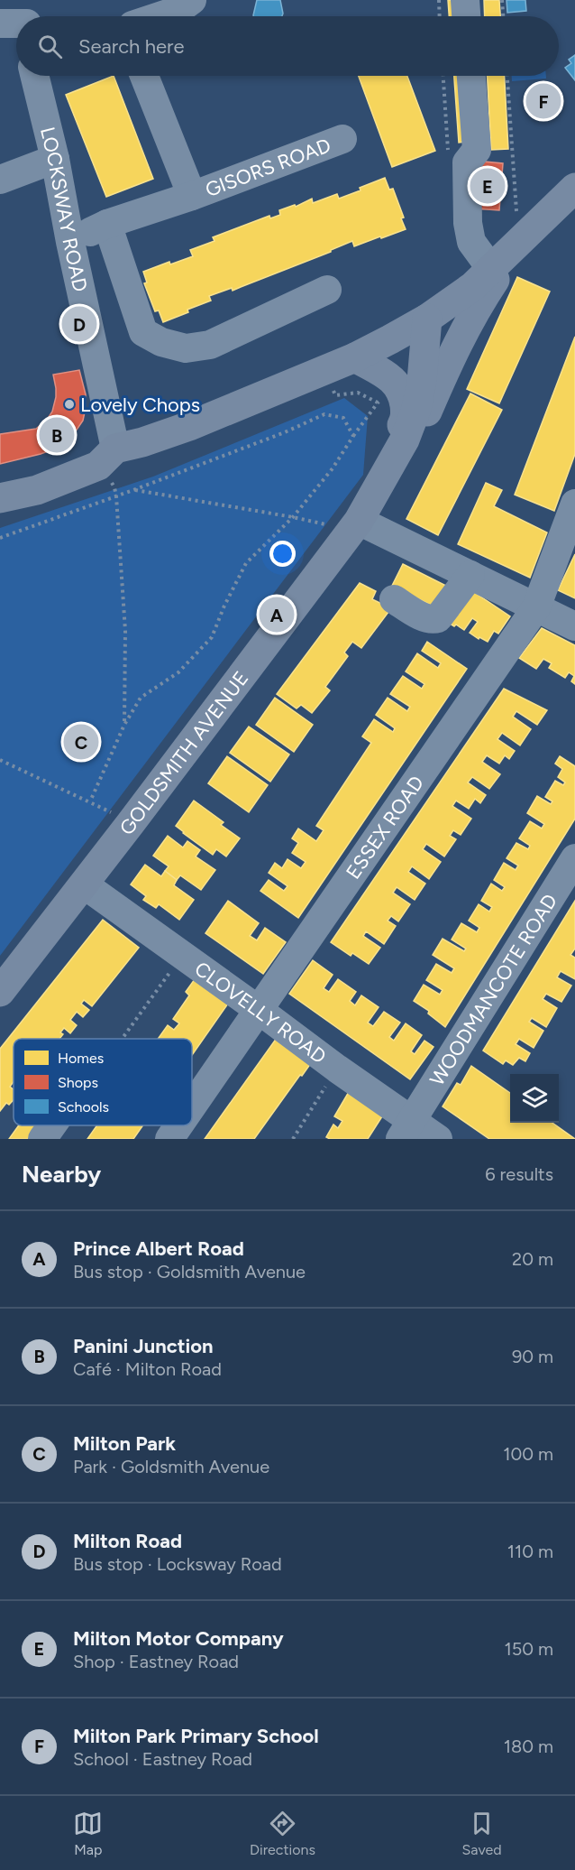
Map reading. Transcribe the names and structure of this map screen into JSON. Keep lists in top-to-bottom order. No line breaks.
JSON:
{"streets":{"main road":["GOLDSMITH AVENUE"],"street":["GISORS ROAD","LOCKSWAY ROAD","ESSEX ROAD","WOODMANCOTE ROAD","CLOVELLY ROAD"]},"crossings":[["GISORS ROAD","LOCKSWAY ROAD"],["GOLDSMITH AVENUE","CLOVELLY ROAD"],["ESSEX ROAD","CLOVELLY ROAD"],["WOODMANCOTE ROAD","CLOVELLY ROAD"]],"places":["Lovely Chops"],"legend":["Homes","Shops","Schools"],"page":{"search":"Search here","pins":["F","E","D","B","A","C"],"heading":["Nearby","6 results"],"list":[{"mark":"A","name":"Prince Albert Road","note":"Bus stop · Goldsmith Avenue","value":"20 m"},{"mark":"B","name":"Panini Junction","note":"Café · Milton Road","value":"90 m"},{"mark":"C","name":"Milton Park","note":"Park · Goldsmith Avenue","value":"100 m"},{"mark":"D","name":"Milton Road","note":"Bus stop · Locksway Road","value":"110 m"},{"mark":"E","name":"Milton Motor Company","note":"Shop · Eastney Road","value":"150 m"},{"mark":"F","name":"Milton Park Primary School","note":"School · Eastney Road","value":"180 m"}],"nav":["Map","Directions","Saved"]}}
